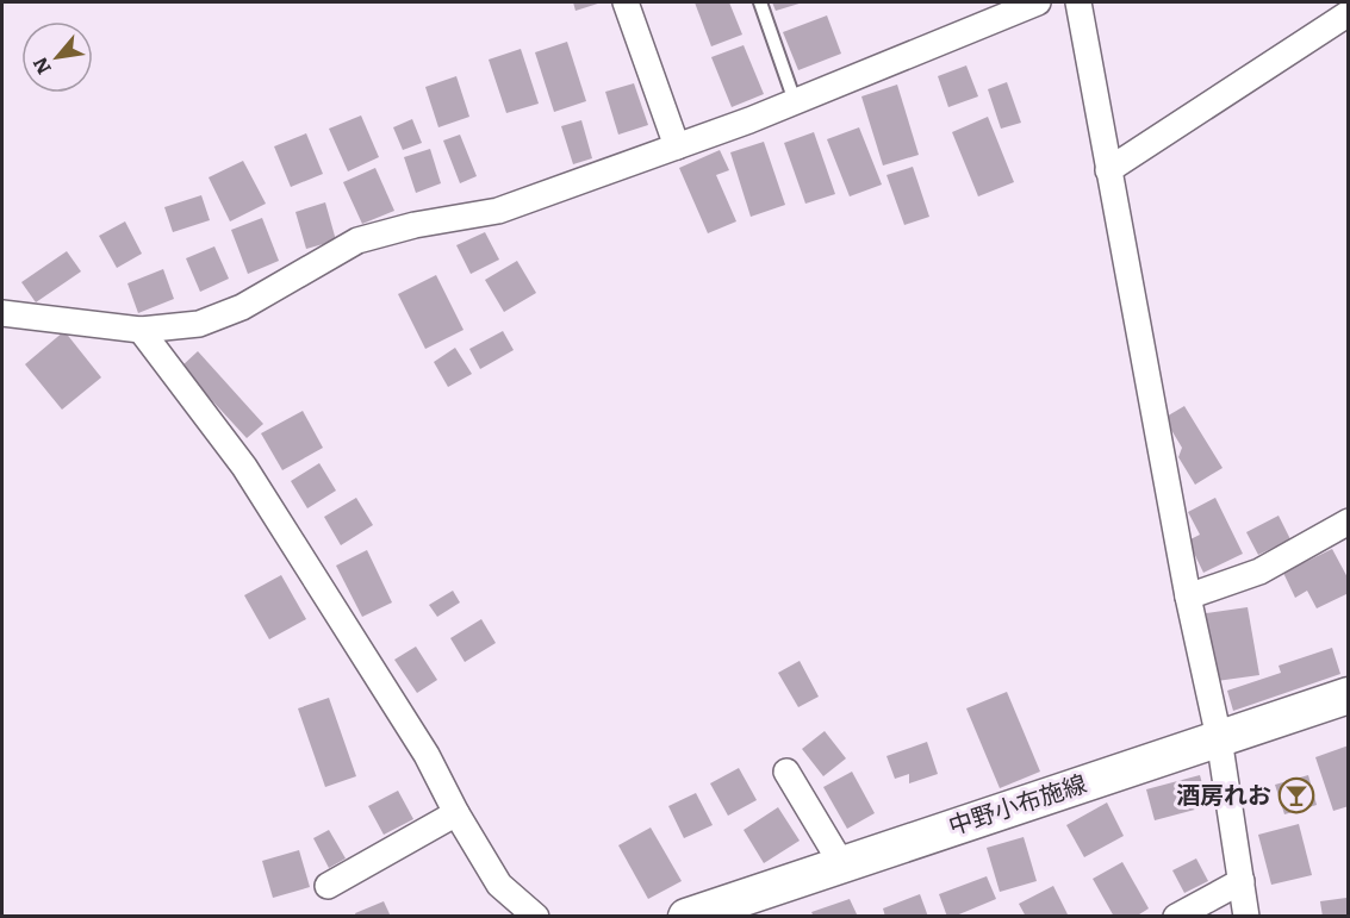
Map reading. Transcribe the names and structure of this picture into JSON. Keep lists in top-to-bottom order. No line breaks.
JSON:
{"streets":{"main road":["中野小布施線"]},"places":{"bar":["酒房れお"]},"north":"bottom left"}
